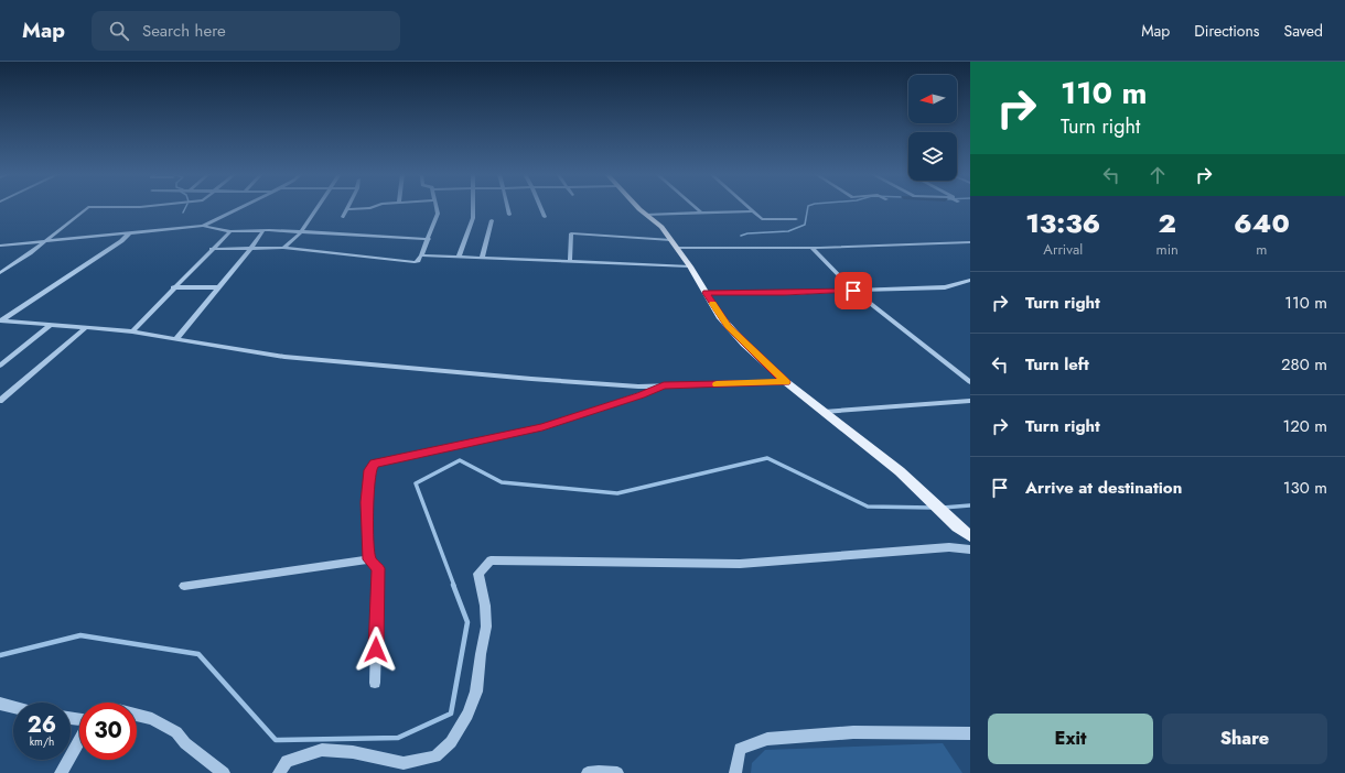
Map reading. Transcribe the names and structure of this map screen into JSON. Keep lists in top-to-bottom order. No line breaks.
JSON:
{"north":"left","page":{"header":"Map","search":"Search here","nav":["Map","Directions","Saved"],"turn":["110 m","Turn right"],"eta":["13:36","Arrival","2","min","640","m"],"list":[{"name":"Turn right","value":"110 m"},{"name":"Turn left","value":"280 m"},{"name":"Turn right","value":"120 m"},{"name":"Arrive at destination","value":"130 m"}],"speed":"26 km/h","limit":"30","buttons":["Exit","Share"]}}
